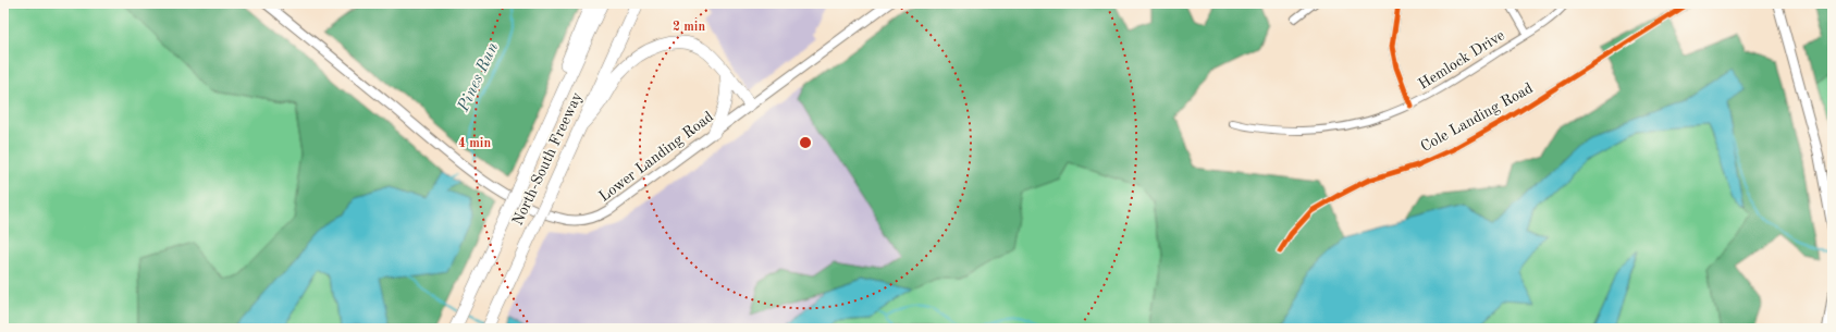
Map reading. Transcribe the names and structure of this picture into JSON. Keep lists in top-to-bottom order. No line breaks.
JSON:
{"streets":{"highway":["North-South Freeway"],"main road":["Lower Landing Road"],"street":["Hemlock Drive","Cole Landing Road"]},"water":["Pines Run"],"rings":["2 min","4 min"]}
